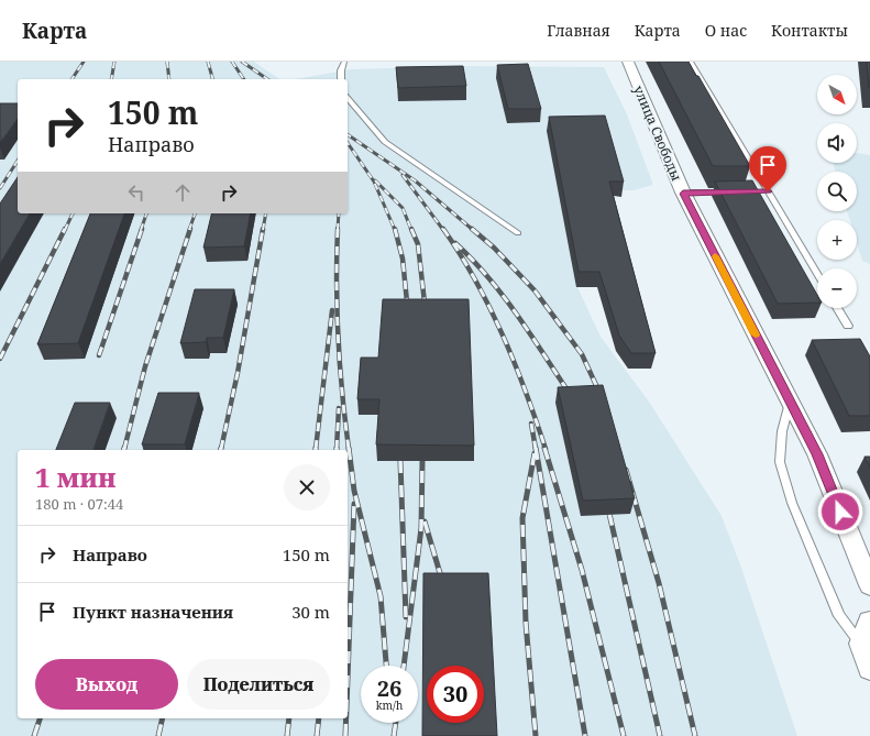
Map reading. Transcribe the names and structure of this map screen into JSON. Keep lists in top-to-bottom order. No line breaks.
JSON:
{"streets":{"street":["улица Свободы"]},"north":"bottom right","page":{"header":"Карта","nav":["Главная","Карта","О нас","Контакты"],"map_buttons":["+","−"],"turn":["150 m","Направо"],"heading":["1 мин","180 m · 07:44"],"list":[{"name":"Направо","value":"150 m"},{"name":"Пункт назначения","value":"30 m"}],"buttons":["Выход","Поделиться"],"speed":"26 km/h","limit":"30"}}
